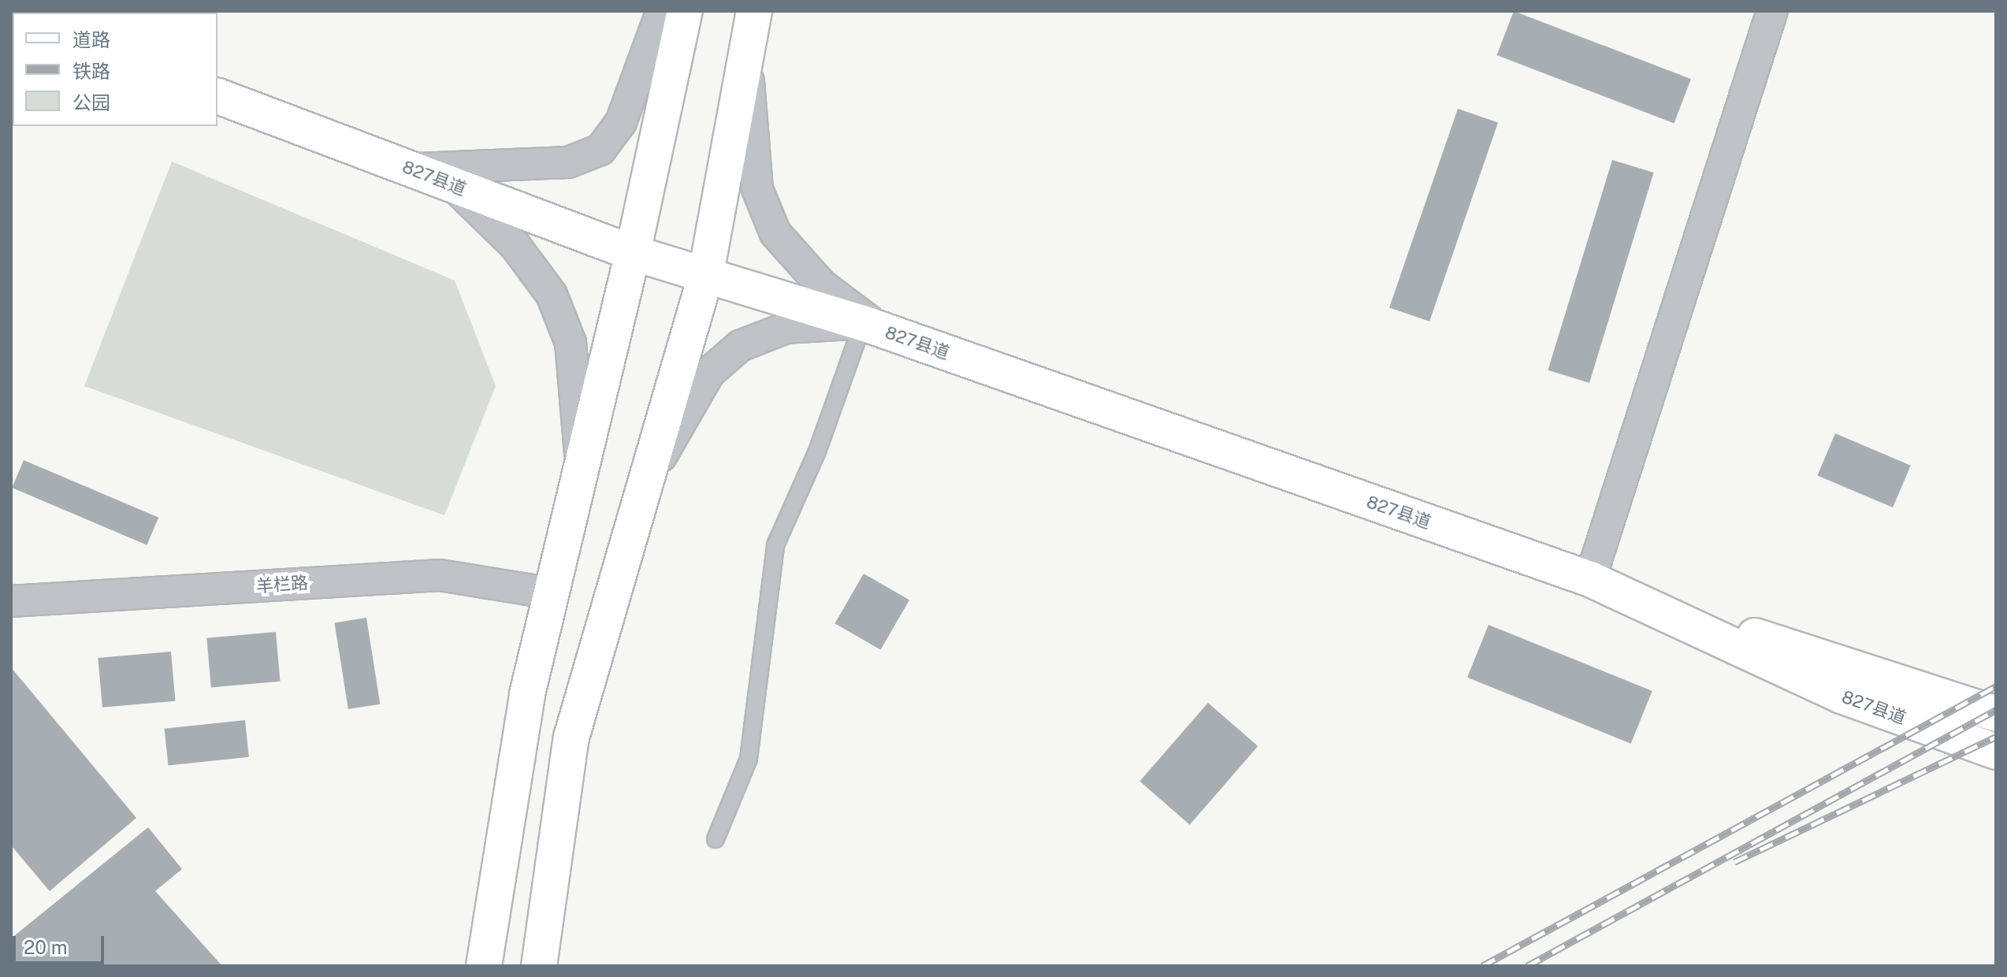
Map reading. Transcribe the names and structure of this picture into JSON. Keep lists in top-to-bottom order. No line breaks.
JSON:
{"streets":{"main road":["827县道"],"street":["羊栏路"]},"legend":["道路","铁路","公园"],"scale_bar":"20 m"}
